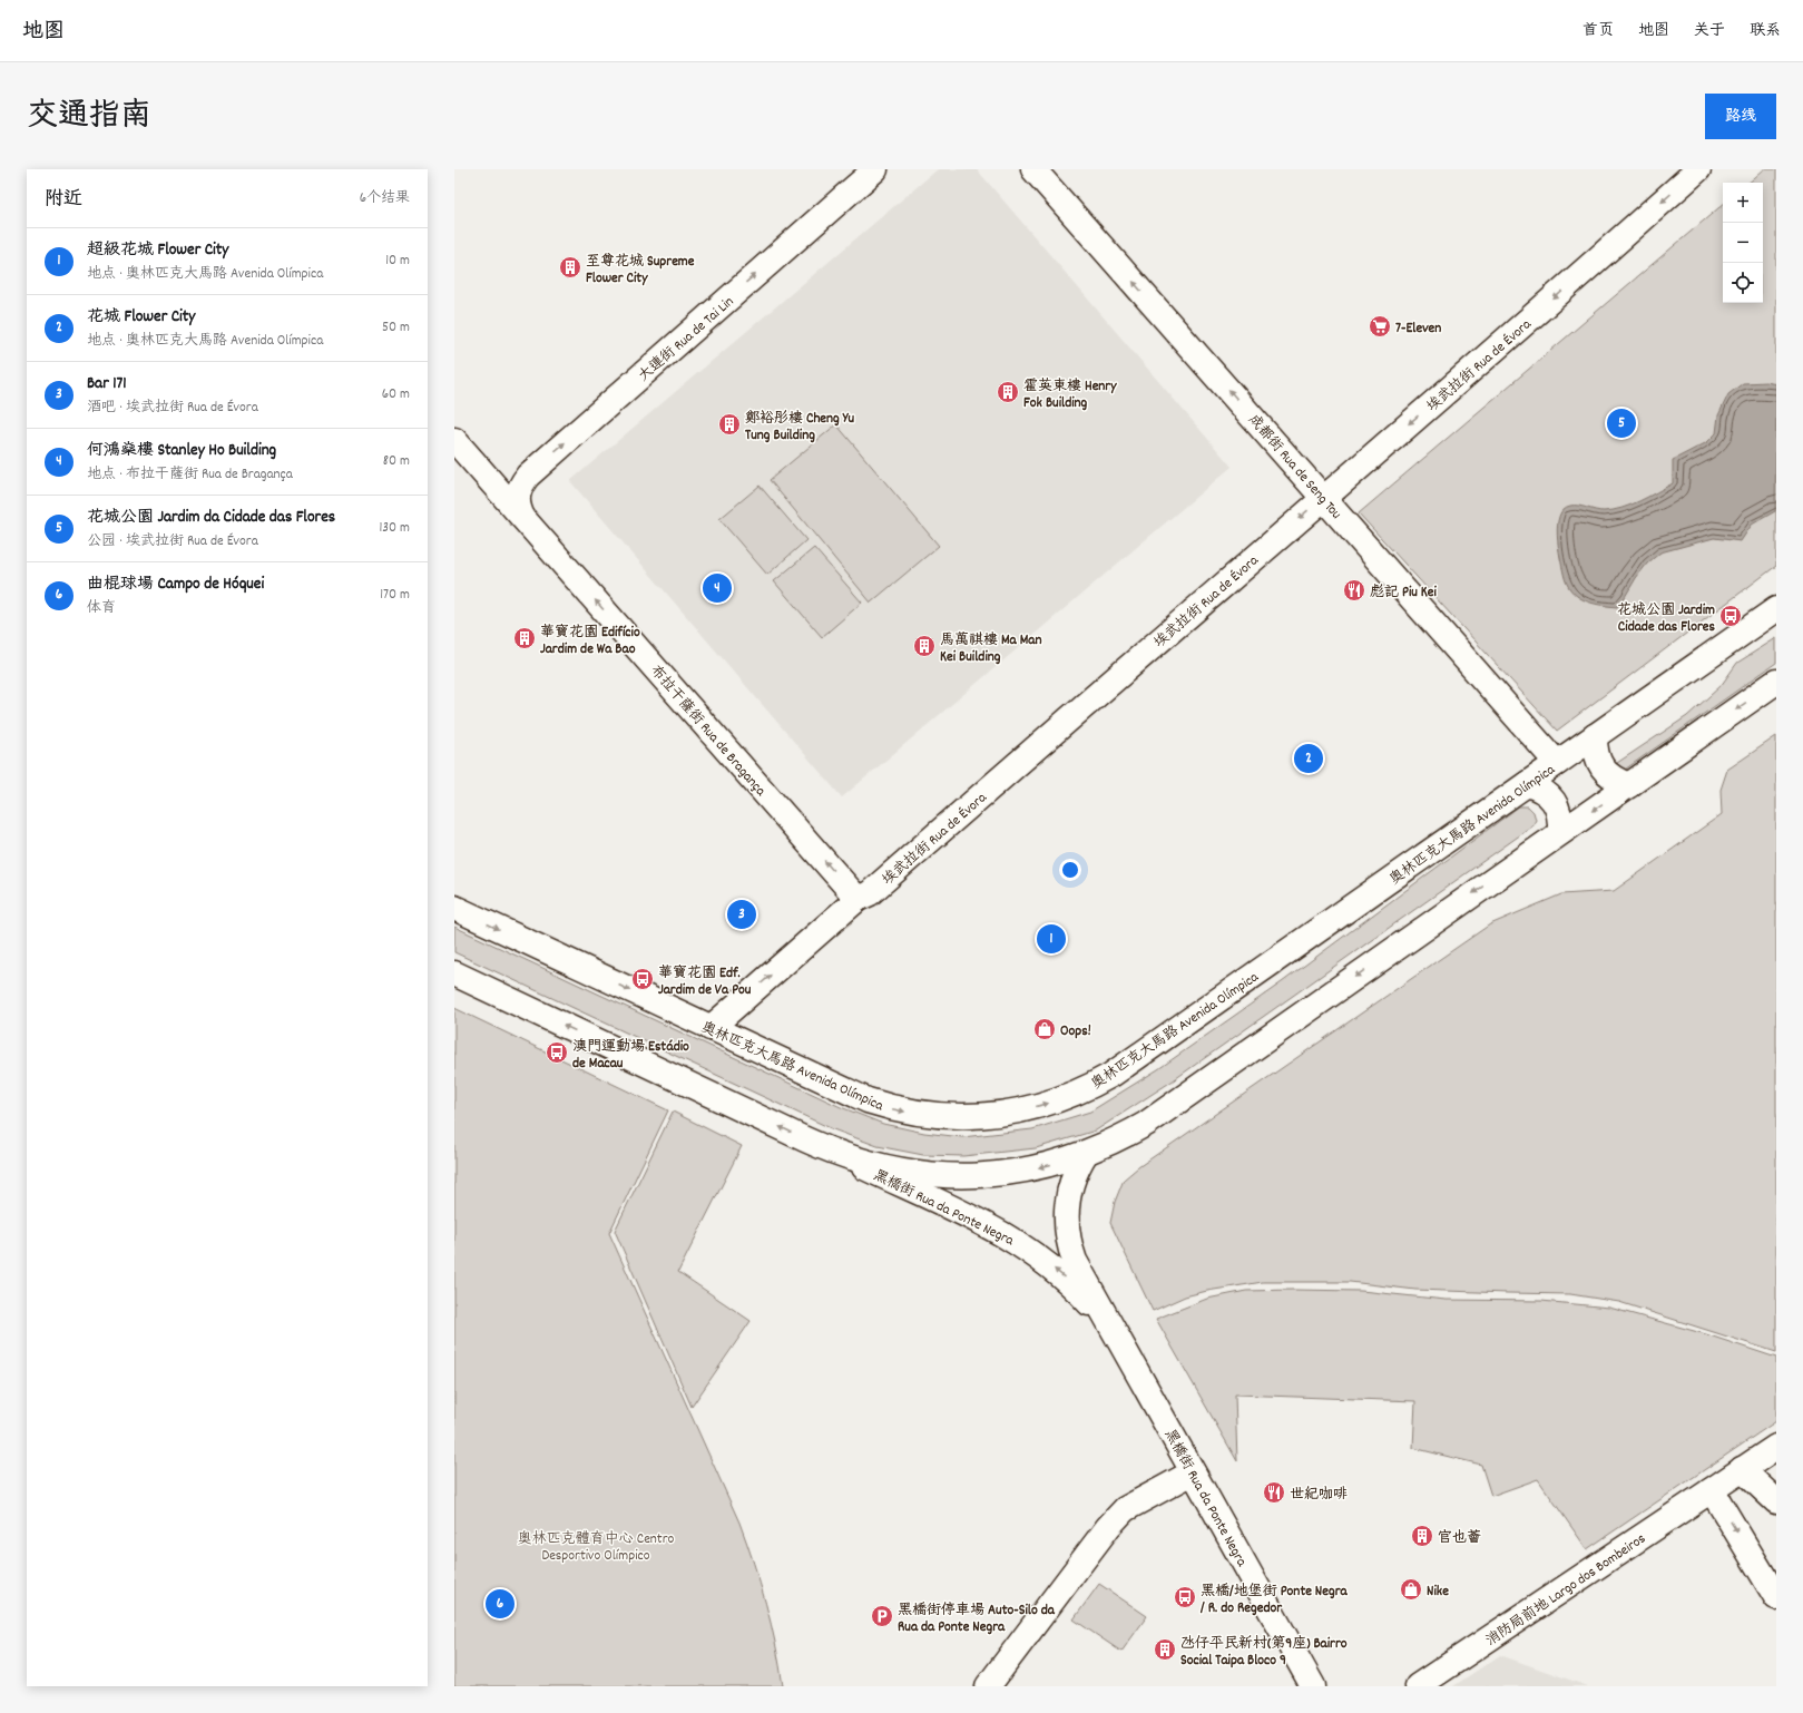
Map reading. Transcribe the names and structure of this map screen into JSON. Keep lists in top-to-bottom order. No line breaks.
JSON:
{"streets":{"street":["大連街 Rua de Tai Lin","埃武拉街 Rua de Évora","成都街 Rua de Seng Tou","布拉干薩街 Rua de Bragança","奧林匹克大馬路 Avenida Olímpica","黑橋街 Rua da Ponte Negra","消防局前地 Largo dos Bombeiros"]},"crossings":[["大連街 Rua de Tai Lin","布拉干薩街 Rua de Bragança"],["埃武拉街 Rua de Évora","成都街 Rua de Seng Tou"],["埃武拉街 Rua de Évora","布拉干薩街 Rua de Bragança"],["埃武拉街 Rua de Évora","奧林匹克大馬路 Avenida Olímpica"],["成都街 Rua de Seng Tou","奧林匹克大馬路 Avenida Olímpica"]],"one_way":["大連街 Rua de Tai Lin","成都街 Rua de Seng Tou","布拉干薩街 Rua de Bragança","奧林匹克大馬路 Avenida Olímpica","黑橋街 Rua da Ponte Negra"],"parks":["奧林匹克體育中心 Centro Desportivo Olímpico"],"places":{"building":["至尊花城 Supreme Flower City","霍英東樓 Henry Fok Building","鄭裕彤樓 Cheng Yu Tung Building","華寶花園 Edifício Jardim de Wa Bao","馬萬祺樓 Ma Man Kei Building","官也薈","氹仔平民新村(第9座) Bairro Social Taipa Bloco 9"],"supermarket":["7-Eleven"],"restaurant":["彪記 Piu Kei","世紀咖啡"],"bus stop":["花城公園 Jardim Cidade das Flores","華寶花園 Edf. Jardim de Va Pou","澳門運動場 Estádio de Macau","黑橋/地堡街 Ponte Negra / R. do Regedor"],"shop":["Oops!","Nike"],"parking":["黑橋街停車場 Auto-Silo da Rua da Ponte Negra"]},"page":{"header":"地图","nav":["首页","地图","关于","联系"],"title":"交通指南","buttons":"路线","heading":["附近","6个结果"],"map_buttons":["+","−"],"list":[{"mark":"1","name":"超級花城 Flower City","note":"地点 · 奧林匹克大馬路 Avenida Olímpica","value":"10 m"},{"mark":"2","name":"花城 Flower City","note":"地点 · 奧林匹克大馬路 Avenida Olímpica","value":"50 m"},{"mark":"3","name":"Bar 171","note":"酒吧 · 埃武拉街 Rua de Évora","value":"60 m"},{"mark":"4","name":"何鴻燊樓 Stanley Ho Building","note":"地点 · 布拉干薩街 Rua de Bragança","value":"80 m"},{"mark":"5","name":"花城公園 Jardim da Cidade das Flores","note":"公园 · 埃武拉街 Rua de Évora","value":"130 m"},{"mark":"6","name":"曲棍球場 Campo de Hóquei","note":"体育","value":"170 m"}],"pins":["5","4","2","3","1","6"]}}
